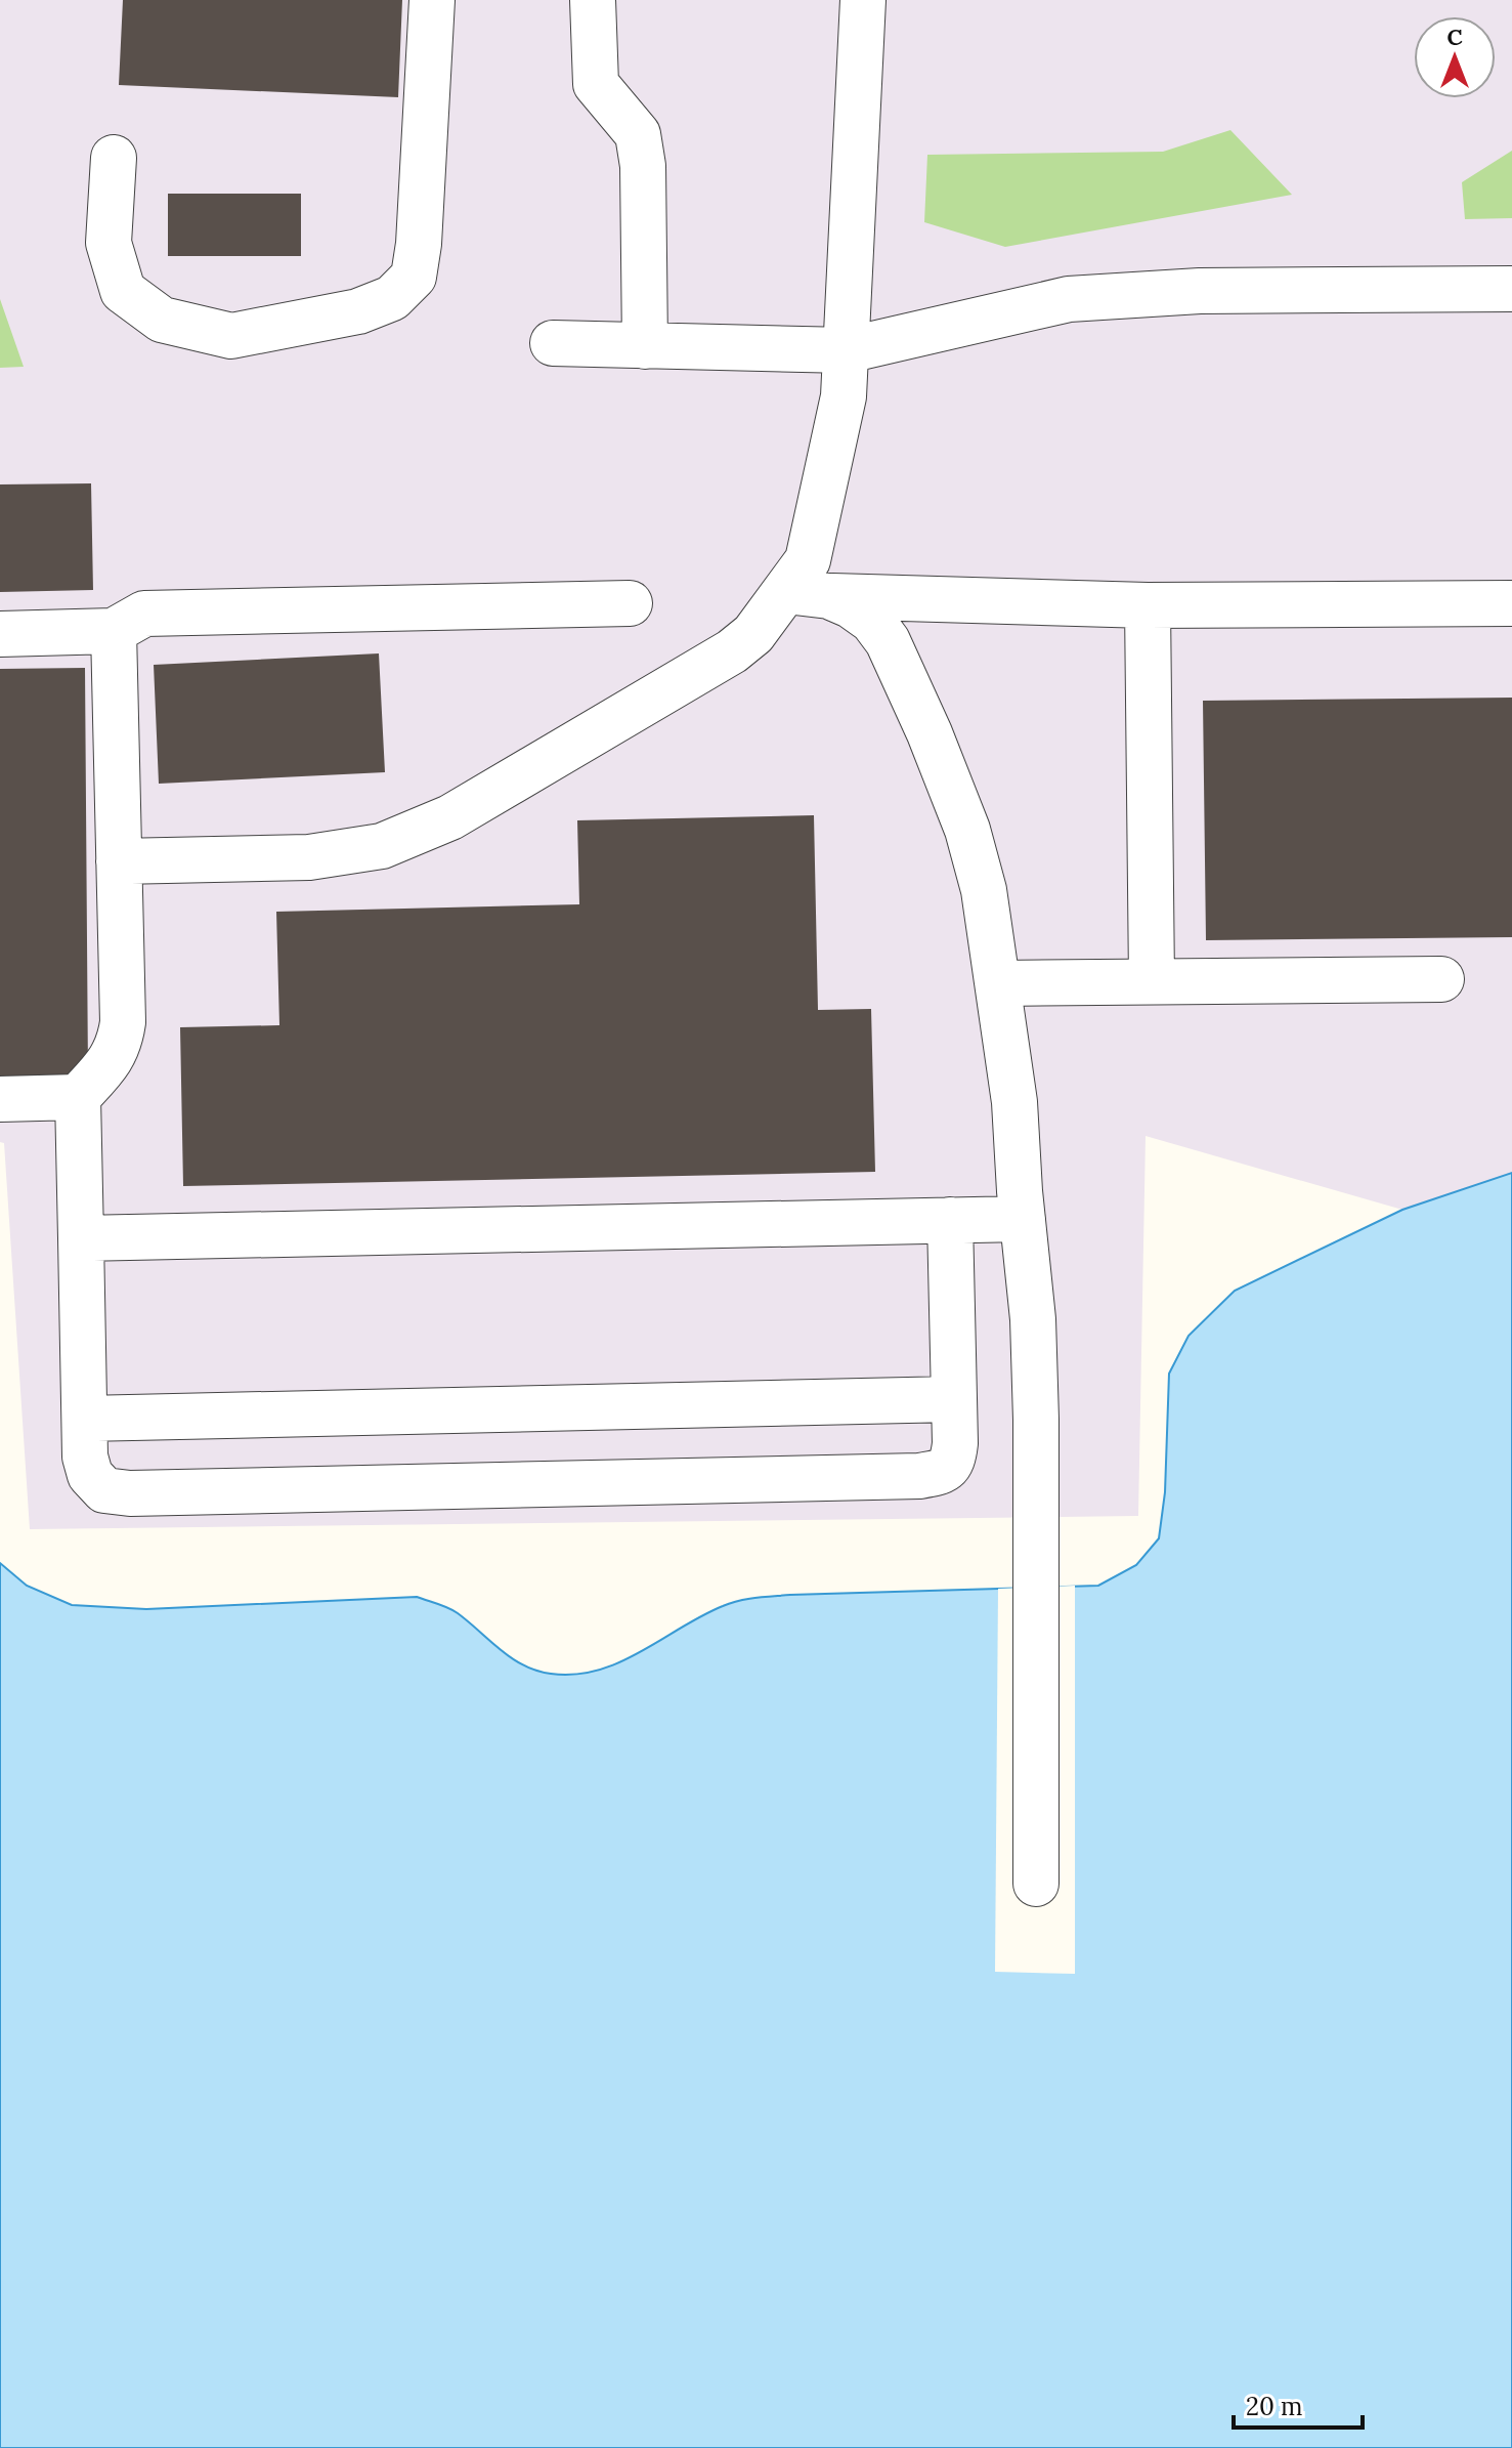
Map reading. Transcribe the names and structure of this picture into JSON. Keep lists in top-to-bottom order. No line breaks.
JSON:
{"scale_bar":"20 m","north":"top"}
